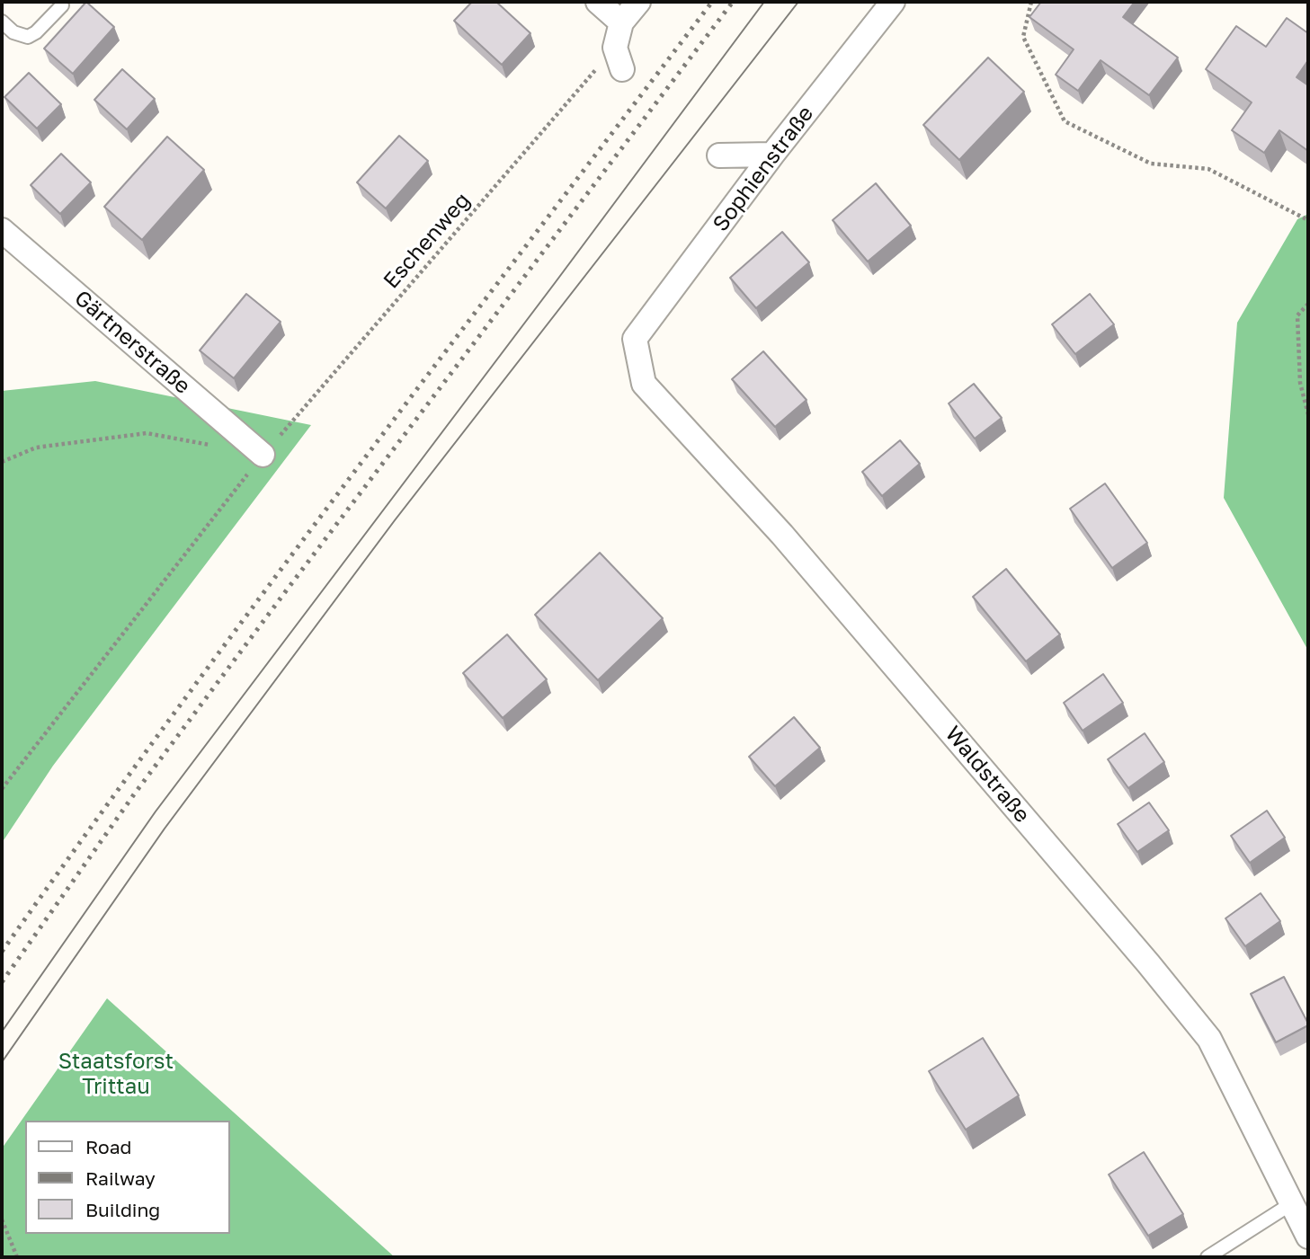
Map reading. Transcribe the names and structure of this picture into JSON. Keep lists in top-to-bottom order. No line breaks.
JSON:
{"streets":{"street":["Sophienstraße","Gärtnerstraße","Waldstraße"],"path":["Eschenweg"]},"crossings":[["Sophienstraße","Waldstraße"],["Eschenweg","Gärtnerstraße"]],"parks":["Staatsforst Trittau"],"legend":["Road","Railway","Building"]}
